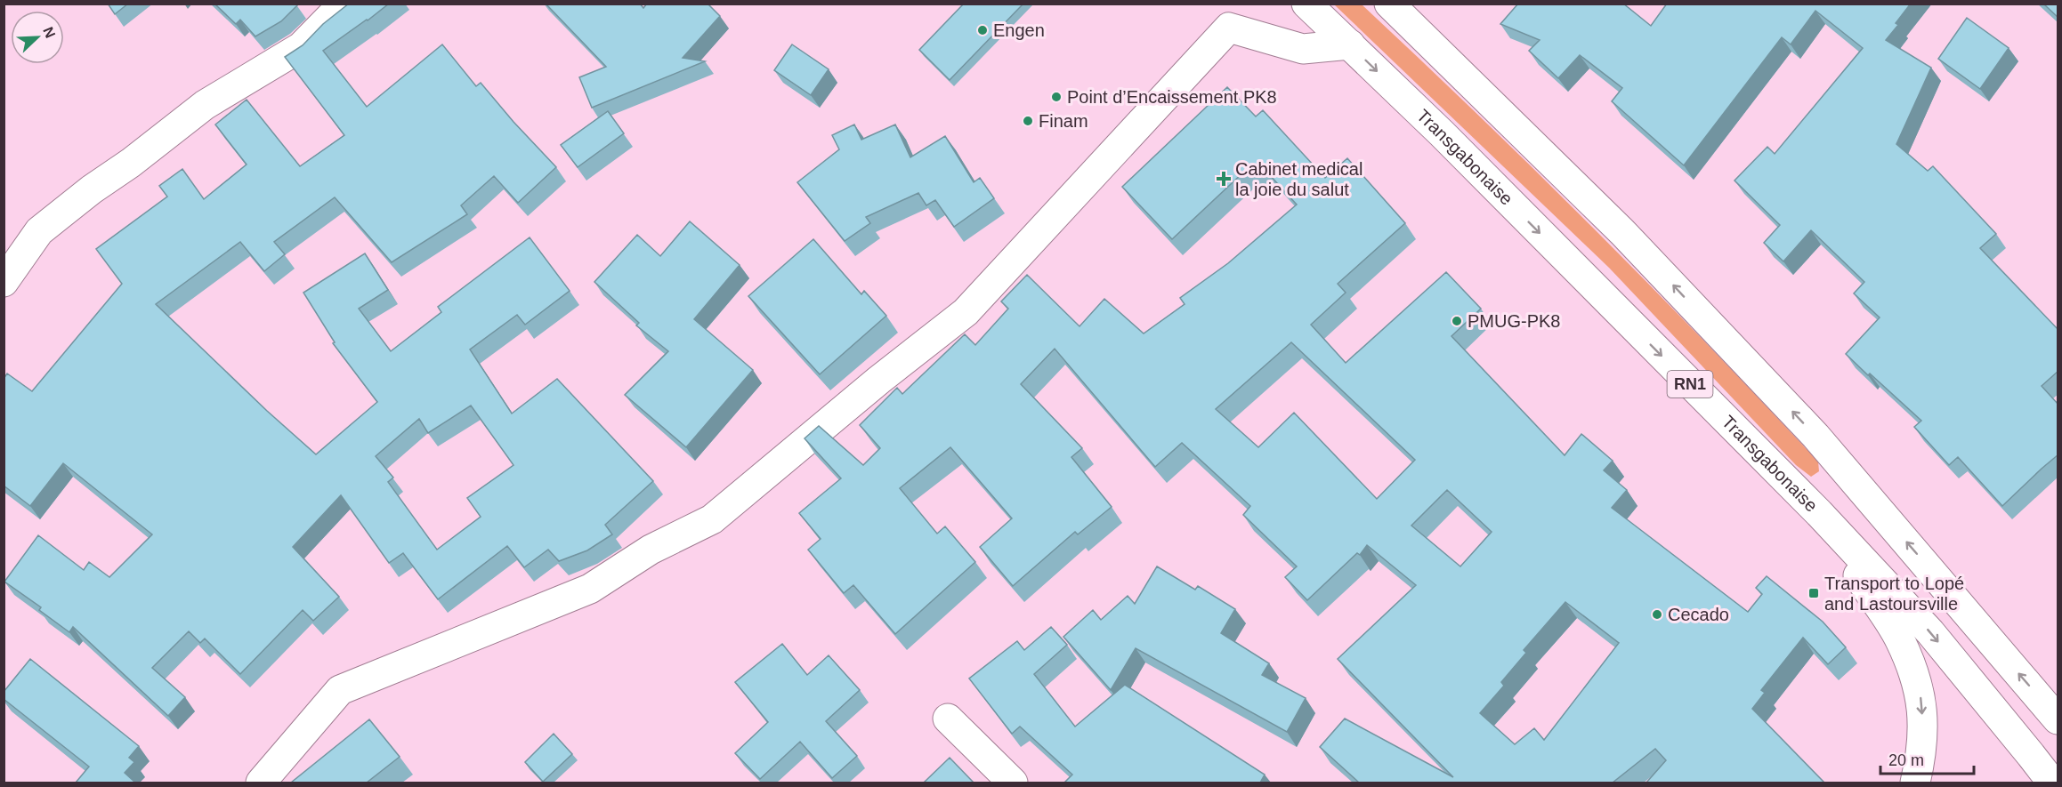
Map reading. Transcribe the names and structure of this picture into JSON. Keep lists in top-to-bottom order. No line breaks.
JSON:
{"streets":{"main road":["Transgabonaise","RN1"]},"places":{"other":["Engen","Point d’Encaissement PK8","Finam","PMUG-PK8","Cecado"],"health":["Cabinet medical la joie du salut"],"transit":["Transport to Lopé and Lastoursville"]},"scale_bar":"20 m","north":"top right"}
